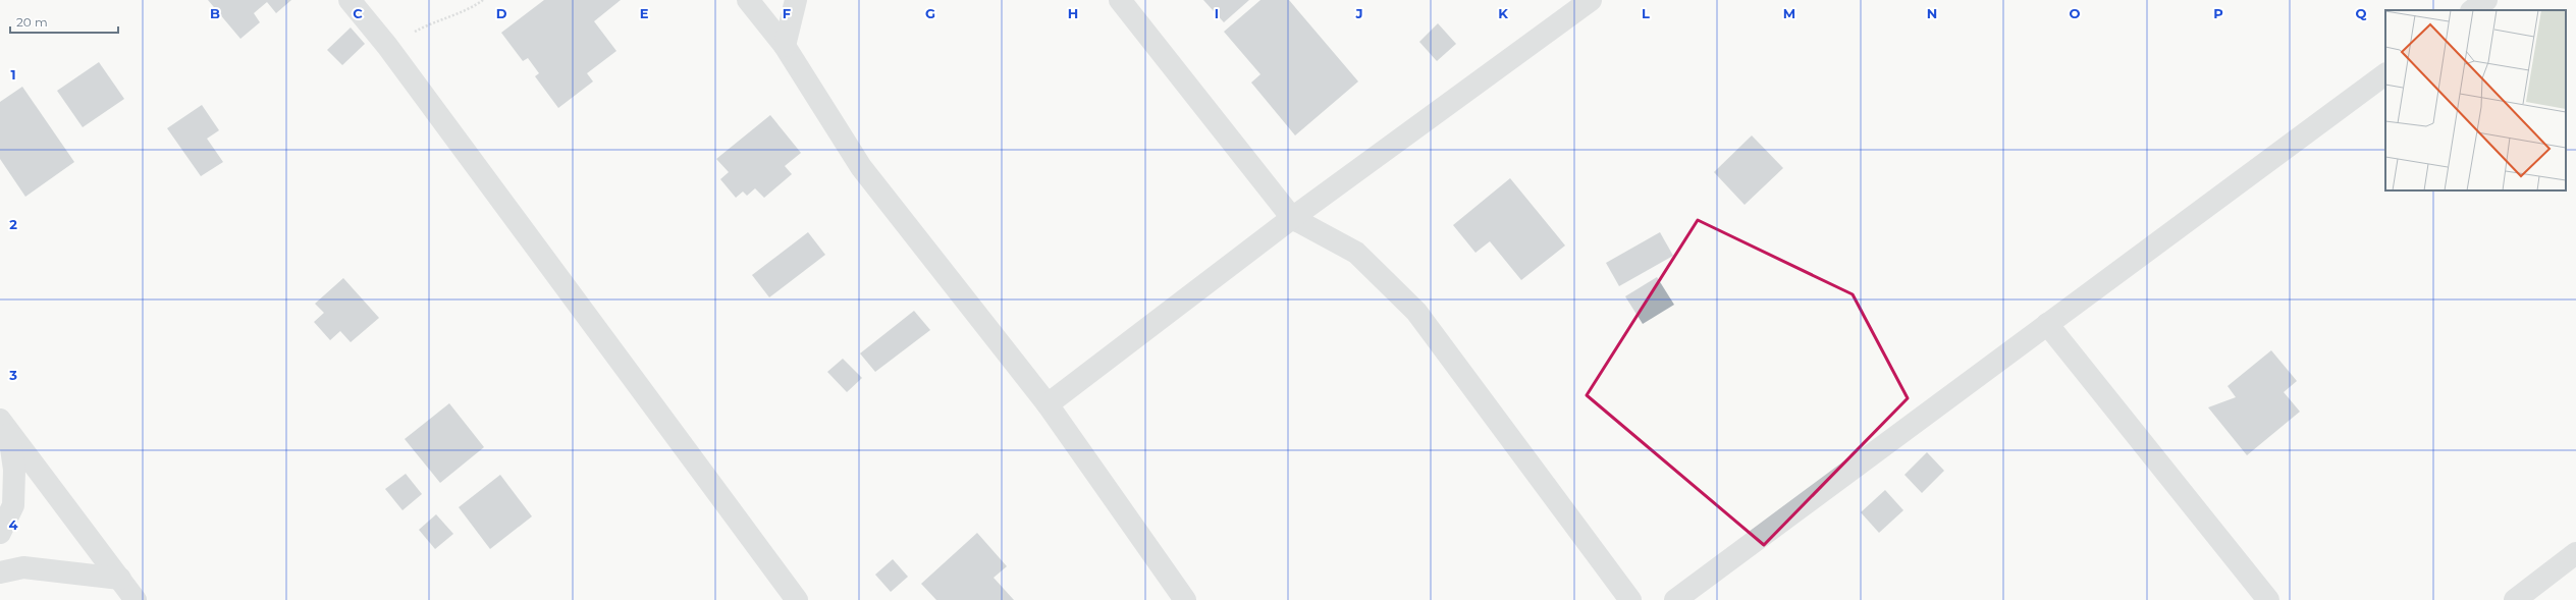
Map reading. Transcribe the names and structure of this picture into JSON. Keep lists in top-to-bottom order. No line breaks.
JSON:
{"scale_bar":"20 m","grid":{"columns":["B","C","D","E","F","G","H","I","J","K","L","M","N","O","P","Q"],"rows":["1","2","3","4"]}}
